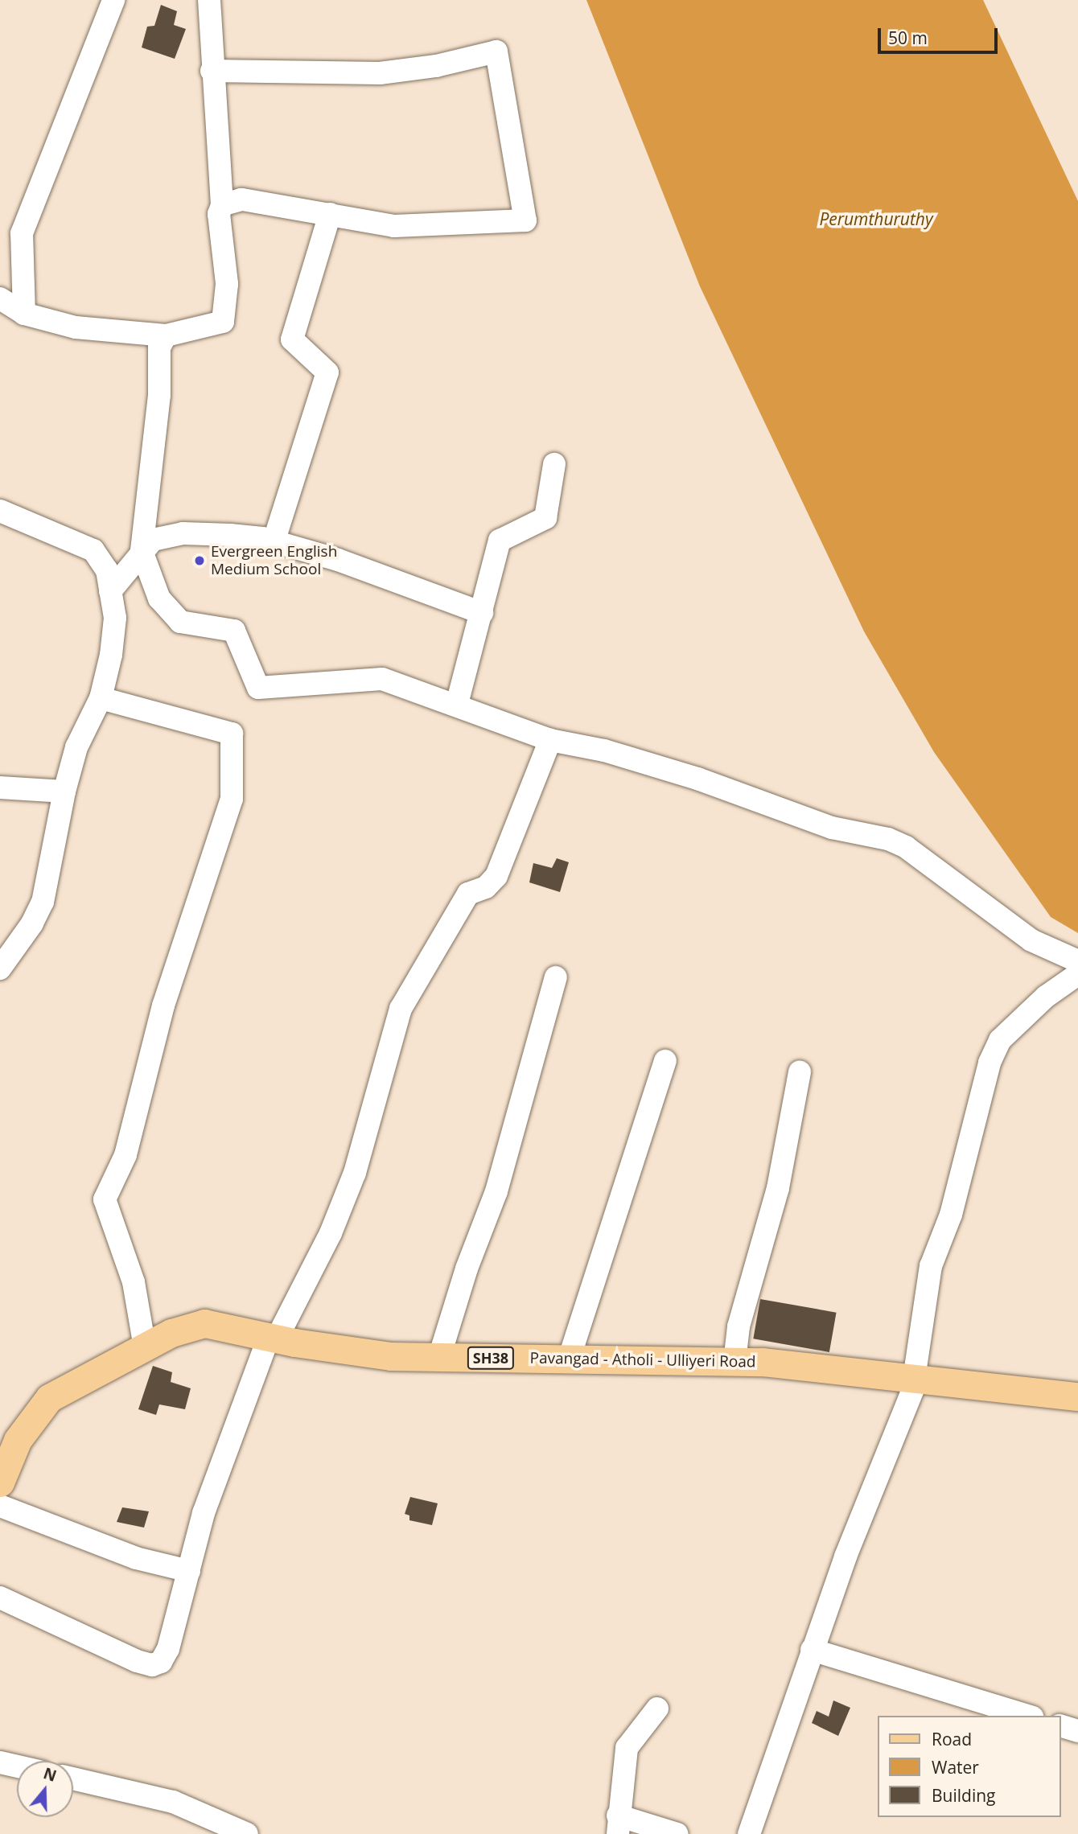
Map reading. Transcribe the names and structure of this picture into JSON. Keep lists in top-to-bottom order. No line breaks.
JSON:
{"streets":{"main road":["SH38","Pavangad - Atholi - Ulliyeri Road"]},"water":["Perumthuruthy"],"places":["Evergreen English Medium School"],"legend":["Road","Water","Building"],"scale_bar":"50 m","north":"top"}
